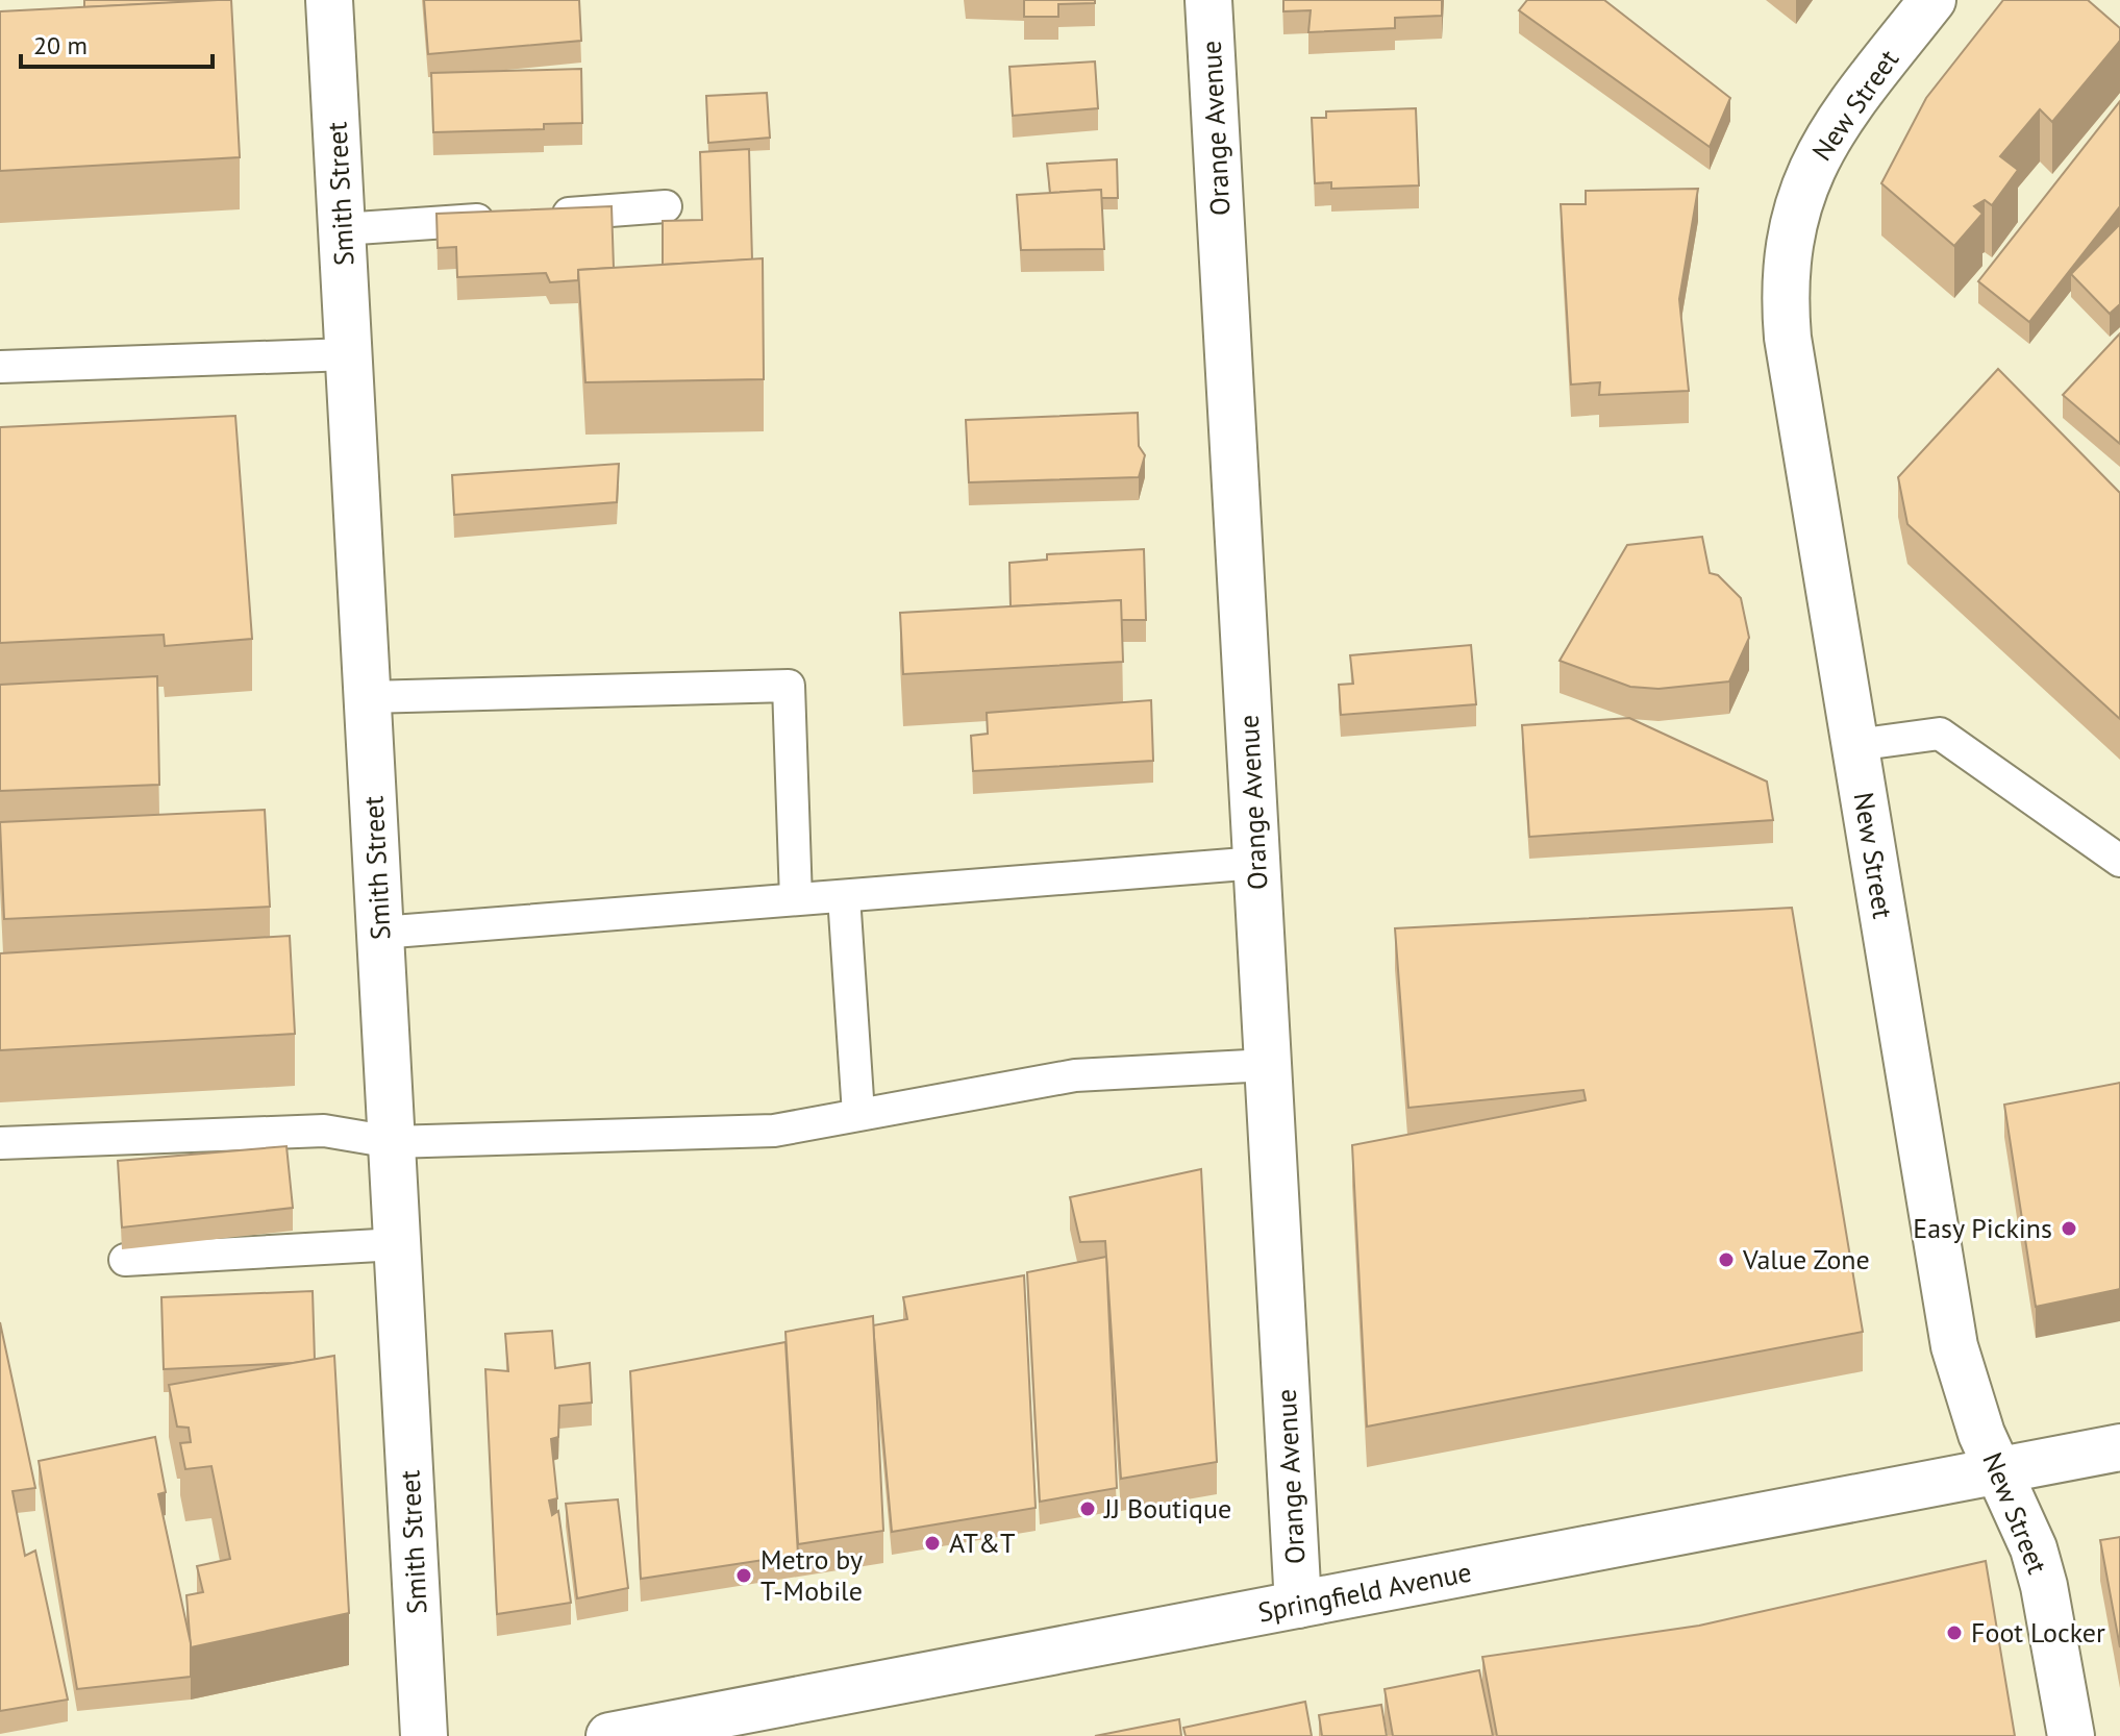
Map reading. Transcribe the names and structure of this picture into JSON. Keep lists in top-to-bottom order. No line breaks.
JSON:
{"streets":{"street":["New Street","Orange Avenue","Smith Street","Springfield Avenue"]},"crossings":[["New Street","Springfield Avenue"],["Orange Avenue","Springfield Avenue"]],"places":["Easy Pickins","Value Zone","JJ Boutique","AT&T","Metro by T-Mobile","Foot Locker"],"scale_bar":"20 m"}
